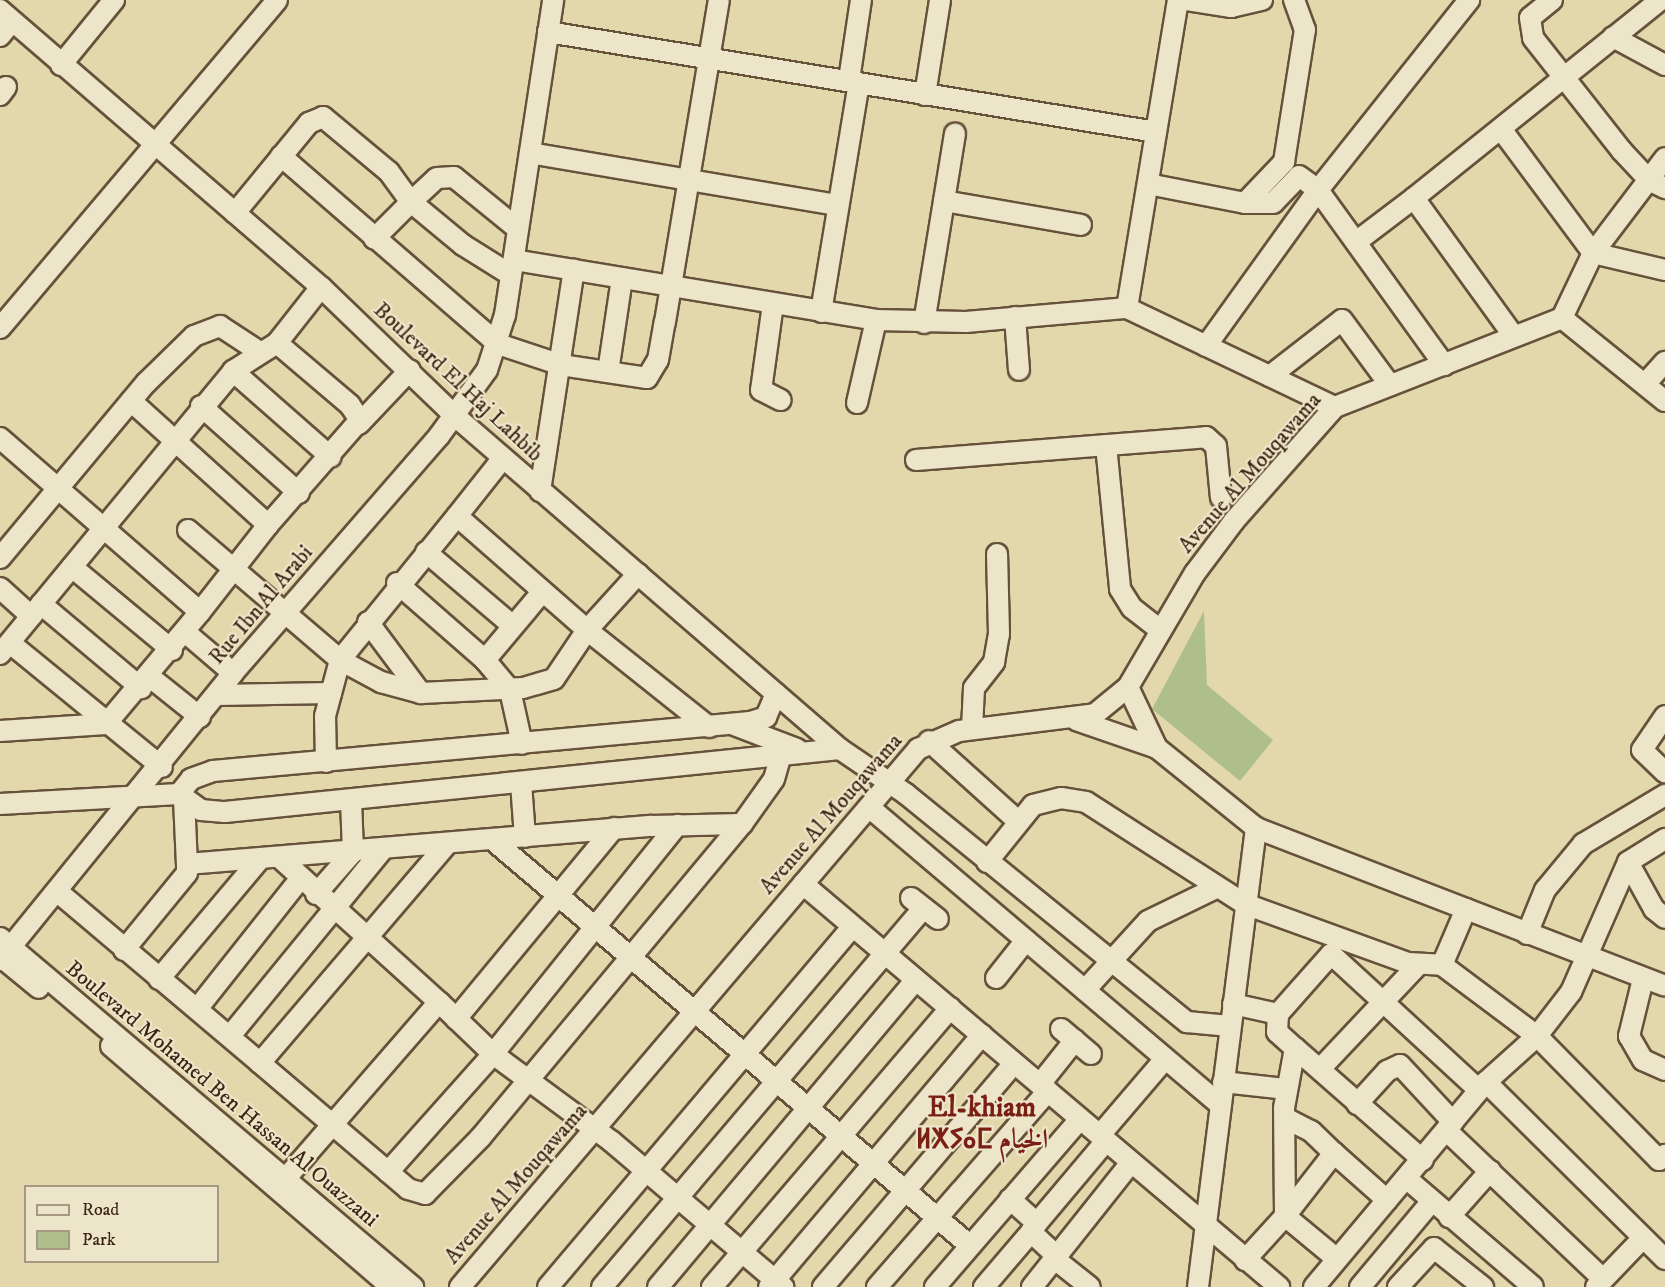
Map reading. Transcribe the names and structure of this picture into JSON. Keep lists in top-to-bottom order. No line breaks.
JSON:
{"streets":{"street":["Boulevard El Haj Lahbib","Avenue Al Mouqawama","Rue Ibn Al Arabi","Boulevard Mohamed Ben Hassan Al Ouazzani"]},"crossings":[["Boulevard El Haj Lahbib","Avenue Al Mouqawama"],["Boulevard El Haj Lahbib","Rue Ibn Al Arabi"],["Rue Ibn Al Arabi","Boulevard Mohamed Ben Hassan Al Ouazzani"]],"districts":["El-khiam ⵍⵅⵢⴰⵎ الخيام"],"legend":["Road","Park"]}
